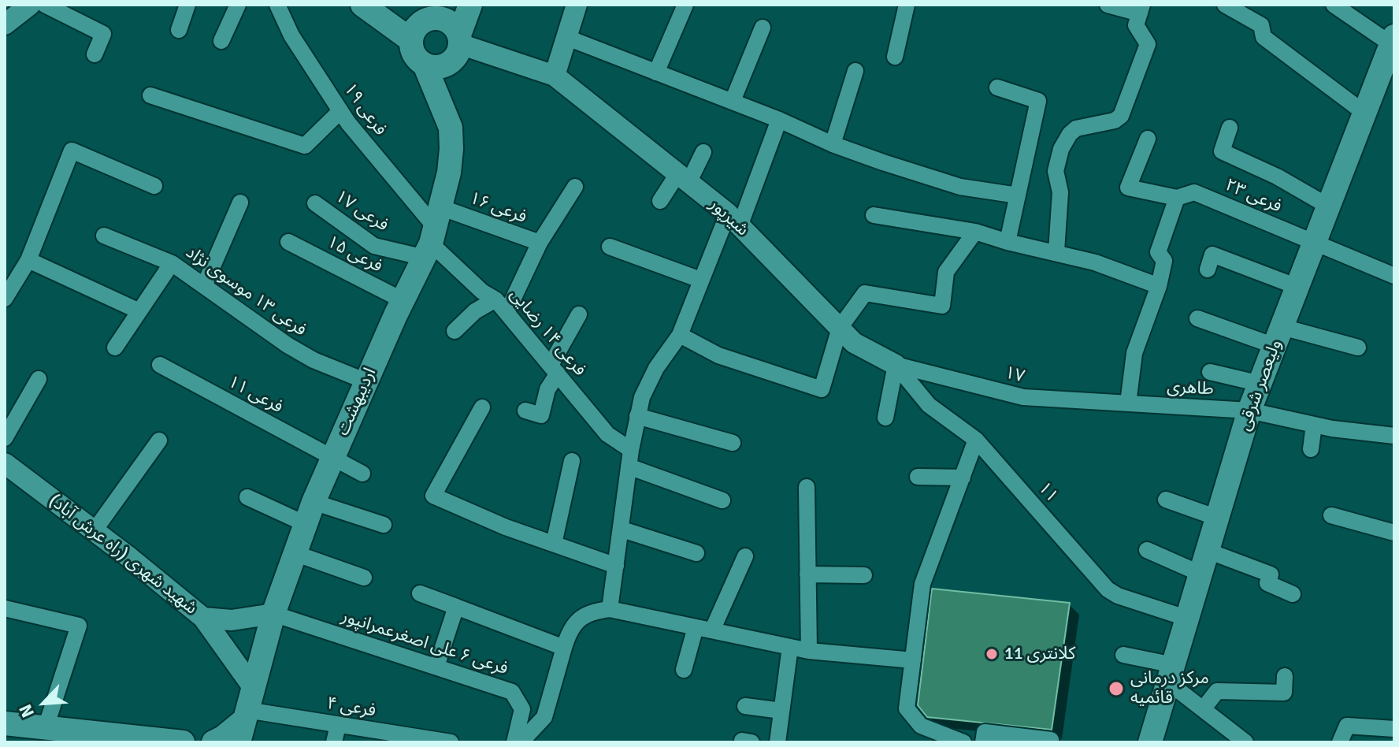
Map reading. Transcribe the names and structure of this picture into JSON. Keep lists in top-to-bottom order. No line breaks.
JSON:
{"streets":{"main road":["ولیعصر شرقی","اردیبهشت"],"street":["فرعی ۱۹","فرعی ۲۳","فرعی ۱۶","فرعی ۱۷","شیرپور","فرعی ۱۵","فرعی ۱‍۳ موسوی نژاد","فرعی ۱۴ رضایی","۱۷","طاهری","فرعی ۱۱","۱۱","شهید شهری (راه عرش آباد)","فرعی ۶ علی اصغرعمرانپور","فرعی ۴"]},"crossings":[["فرعی ۱۹","فرعی ۱۶"],["فرعی ۱۹","فرعی ۱۷"],["فرعی ۱۹","فرعی ۱۴ رضایی"],["فرعی ۱۹","اردیبهشت"],["فرعی ۲۳","ولیعصر شرقی"],["فرعی ۱۶","فرعی ۱۷"],["فرعی ۱۶","فرعی ۱۴ رضایی"],["فرعی ۱۶","اردیبهشت"],["فرعی ۱۷","فرعی ۱۴ رضایی"],["فرعی ۱۷","اردیبهشت"],["شیرپور","۱۷"],["شیرپور","۱۱"],["فرعی ۱۵","اردیبهشت"],["فرعی ۱‍۳ موسوی نژاد","اردیبهشت"],["فرعی ۱۴ رضایی","اردیبهشت"],["۱۷","طاهری"],["۱۷","۱۱"],["ولیعصر شرقی","طاهری"],["ولیعصر شرقی","۱۱"],["فرعی ۱۱","اردیبهشت"],["اردیبهشت","شهید شهری (راه عرش آباد)"],["اردیبهشت","فرعی ۶ علی اصغرعمرانپور"],["اردیبهشت","فرعی ۴"]],"places":["کلانتری 11","مرکز درمانی قائمیه"],"north":"bottom left"}
